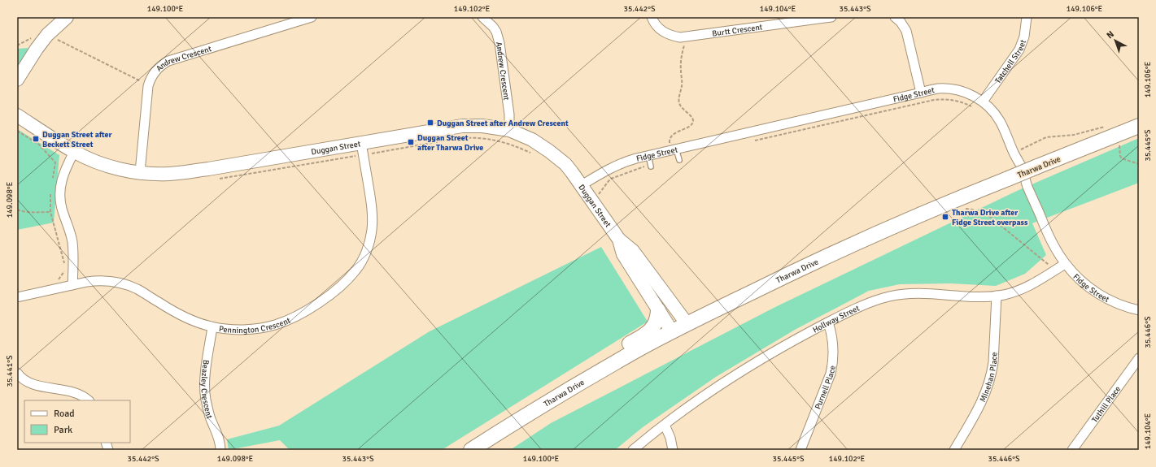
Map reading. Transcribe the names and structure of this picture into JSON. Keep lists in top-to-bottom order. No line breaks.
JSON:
{"streets":{"main road":["Tharwa Drive"],"street":["Burtt Crescent","Andrew Crescent","Tatchell Street","Fidge Street","Duggan Street","Hollway Street","Pennington Crescent","Minehan Place","Purnell Place","Beazley Crescent","Tuthill Place"]},"crossings":[["Andrew Crescent","Duggan Street"],["Tatchell Street","Fidge Street"],["Fidge Street","Duggan Street"],["Fidge Street","Hollway Street"],["Duggan Street","Tharwa Drive"],["Duggan Street","Pennington Crescent"],["Hollway Street","Minehan Place"],["Hollway Street","Purnell Place"],["Pennington Crescent","Beazley Crescent"]],"places":{"transit":["Duggan Street after Andrew Crescent","Duggan Street after Beckett Street","Duggan Street after Tharwa Drive","Tharwa Drive after Fidge Street overpass"]},"legend":["Road","Park"],"north":"top left","coordinates":["149.100°E","149.102°E","35.442°S","149.104°E","35.443°S","149.106°E","35.445°S","149.098°E","35.446°S","35.441°S"]}
